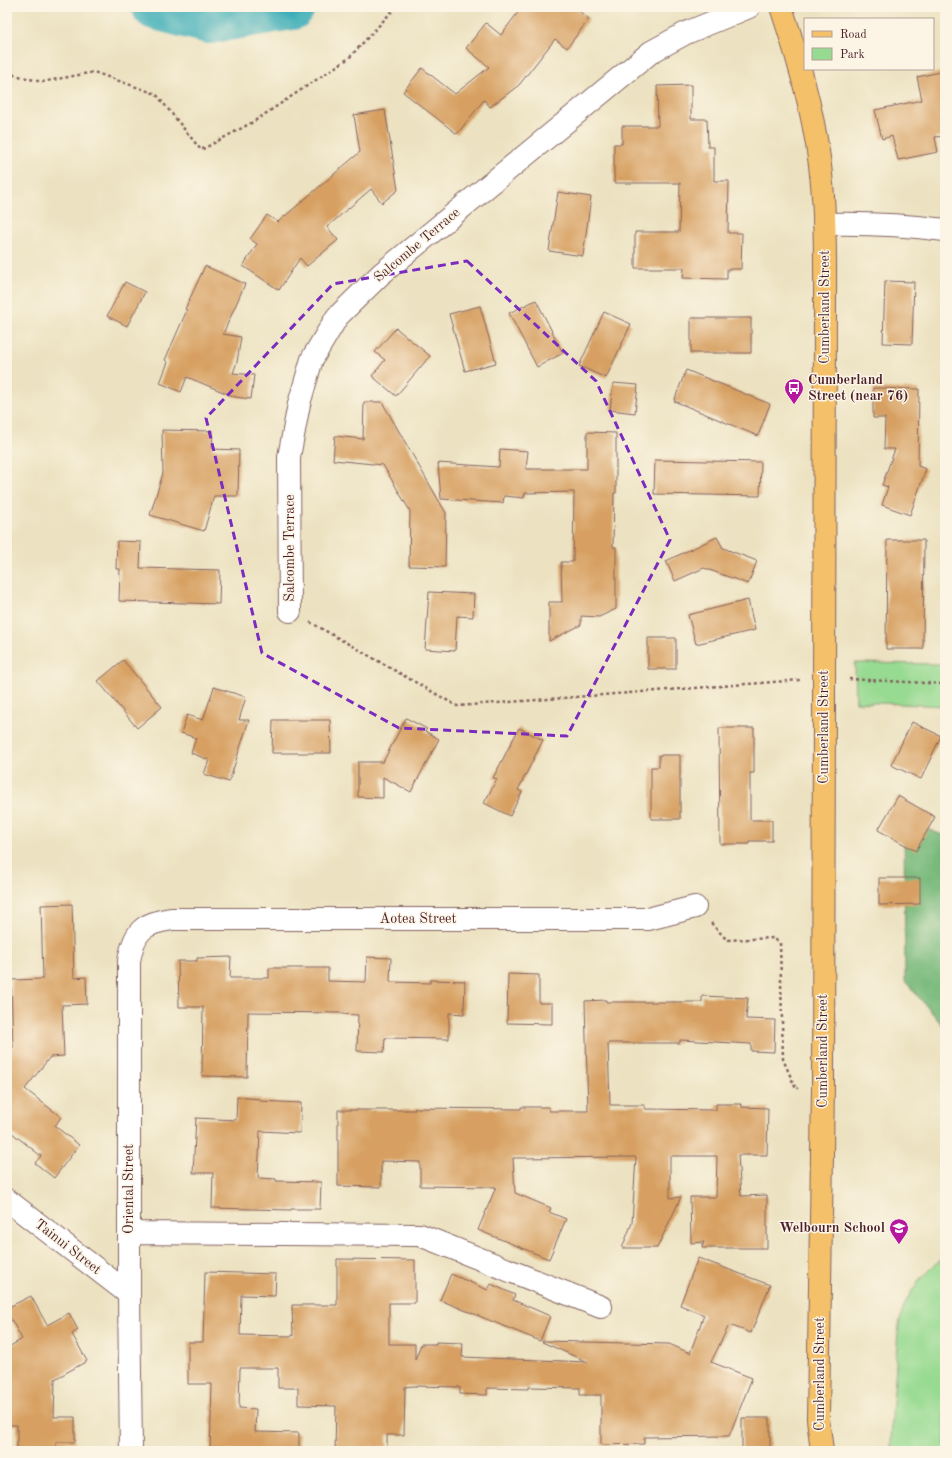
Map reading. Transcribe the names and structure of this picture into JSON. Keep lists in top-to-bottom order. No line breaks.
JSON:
{"streets":{"main road":["Cumberland Street"],"street":["Salcombe Terrace","Aotea Street","Oriental Street","Tainui Street"]},"crossings":[["Aotea Street","Oriental Street"],["Oriental Street","Tainui Street"]],"places":{"bus stop":["Cumberland Street (near 76)"],"school or university":["Welbourn School"]},"legend":["Road","Park"]}
